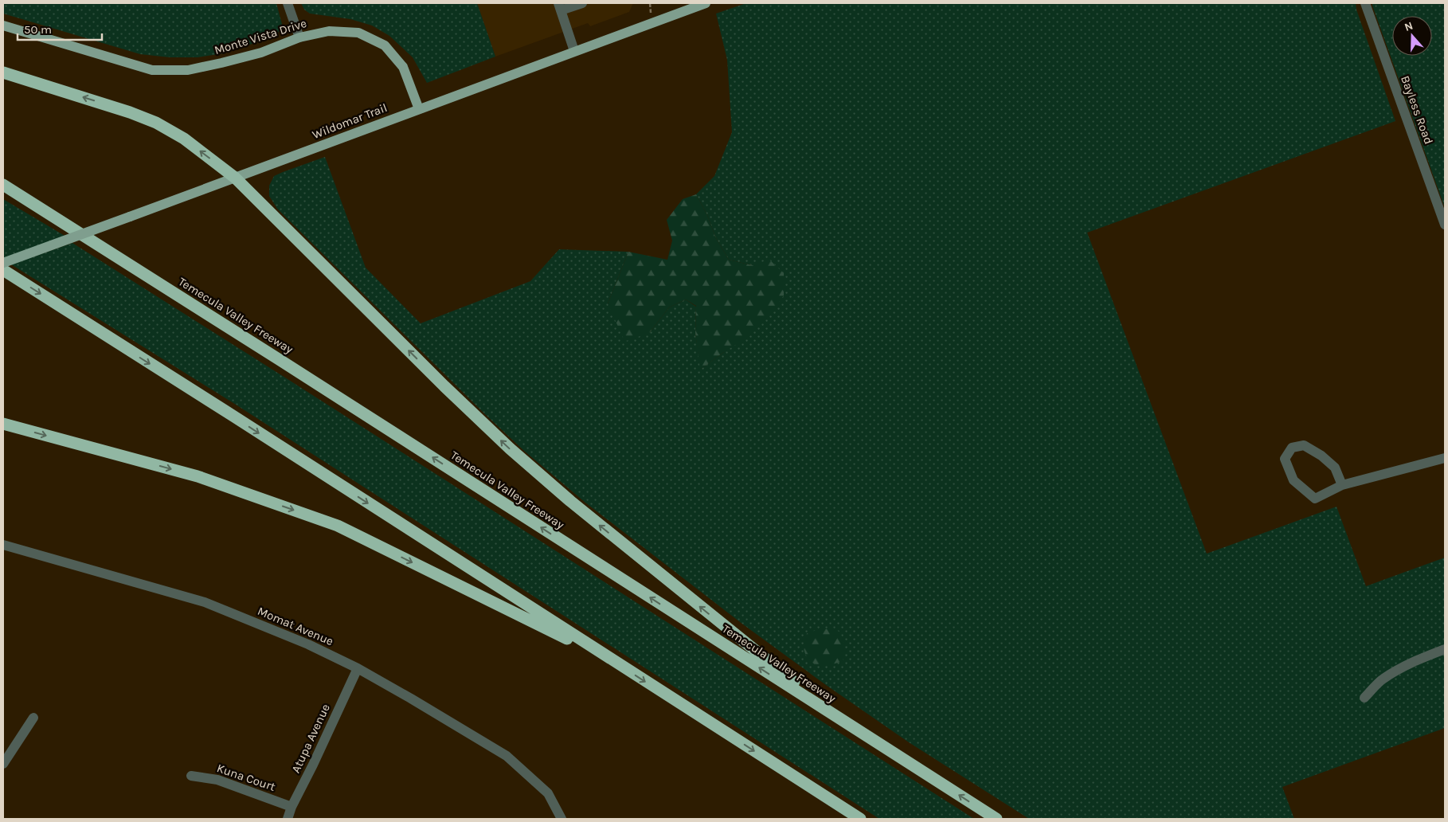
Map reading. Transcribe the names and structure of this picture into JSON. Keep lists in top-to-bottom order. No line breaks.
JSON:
{"streets":{"highway":["Temecula Valley Freeway"],"main road":["Monte Vista Drive","Wildomar Trail"],"street":["Bayless Road","Momat Avenue","Atupa Avenue","Kuna Court"]},"crossings":[["Monte Vista Drive","Wildomar Trail"],["Momat Avenue","Atupa Avenue"],["Atupa Avenue","Kuna Court"]],"scale_bar":"50 m","north":"top"}
